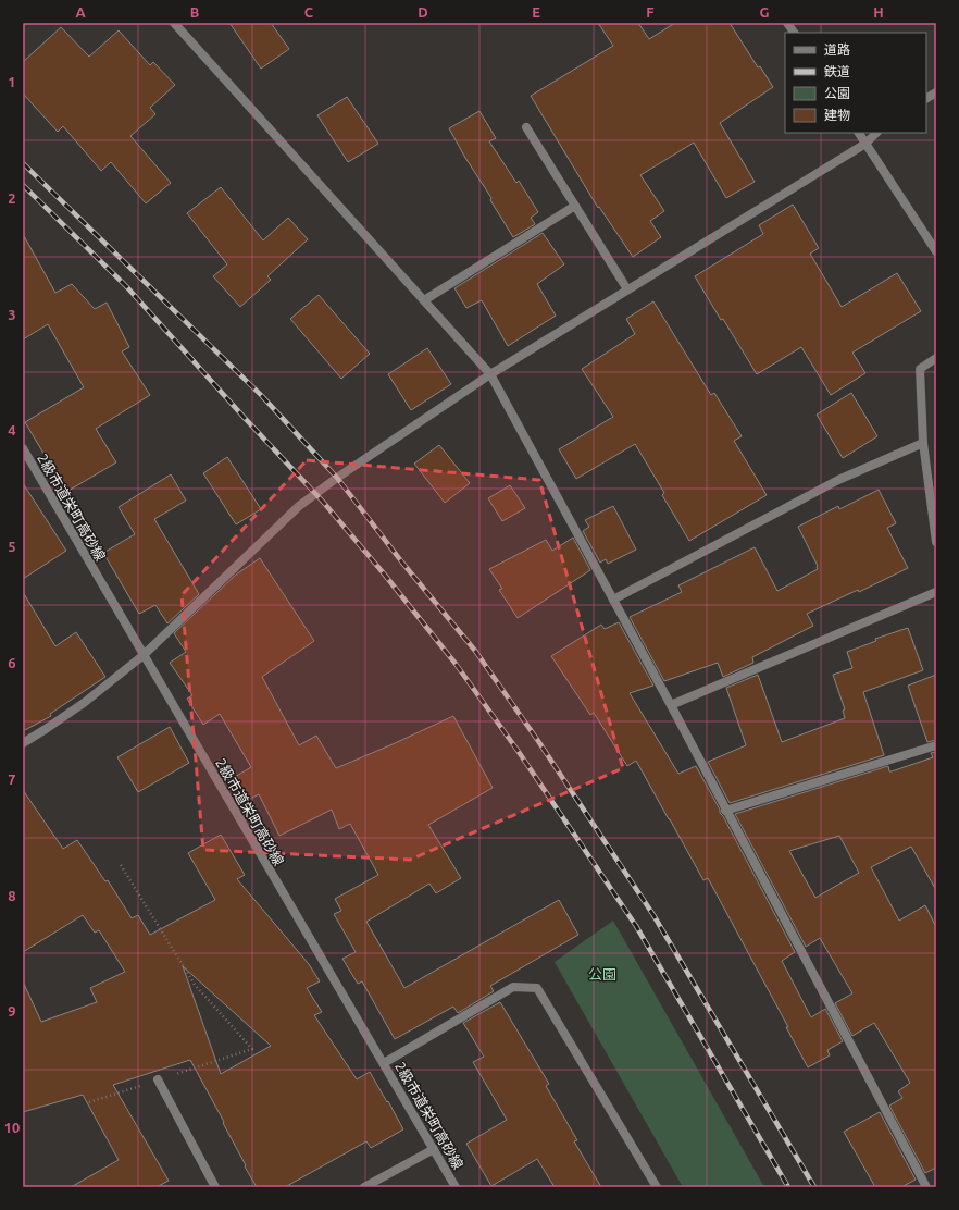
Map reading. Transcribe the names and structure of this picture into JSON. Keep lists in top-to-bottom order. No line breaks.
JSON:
{"streets":{"street":["2級市道栄町高砂線"]},"parks":["公園"],"legend":["道路","鉄道","公園","建物"],"grid":{"columns":["A","B","C","D","E","F","G","H"],"rows":["1","2","3","4","5","6","7","8","9","10"]}}
